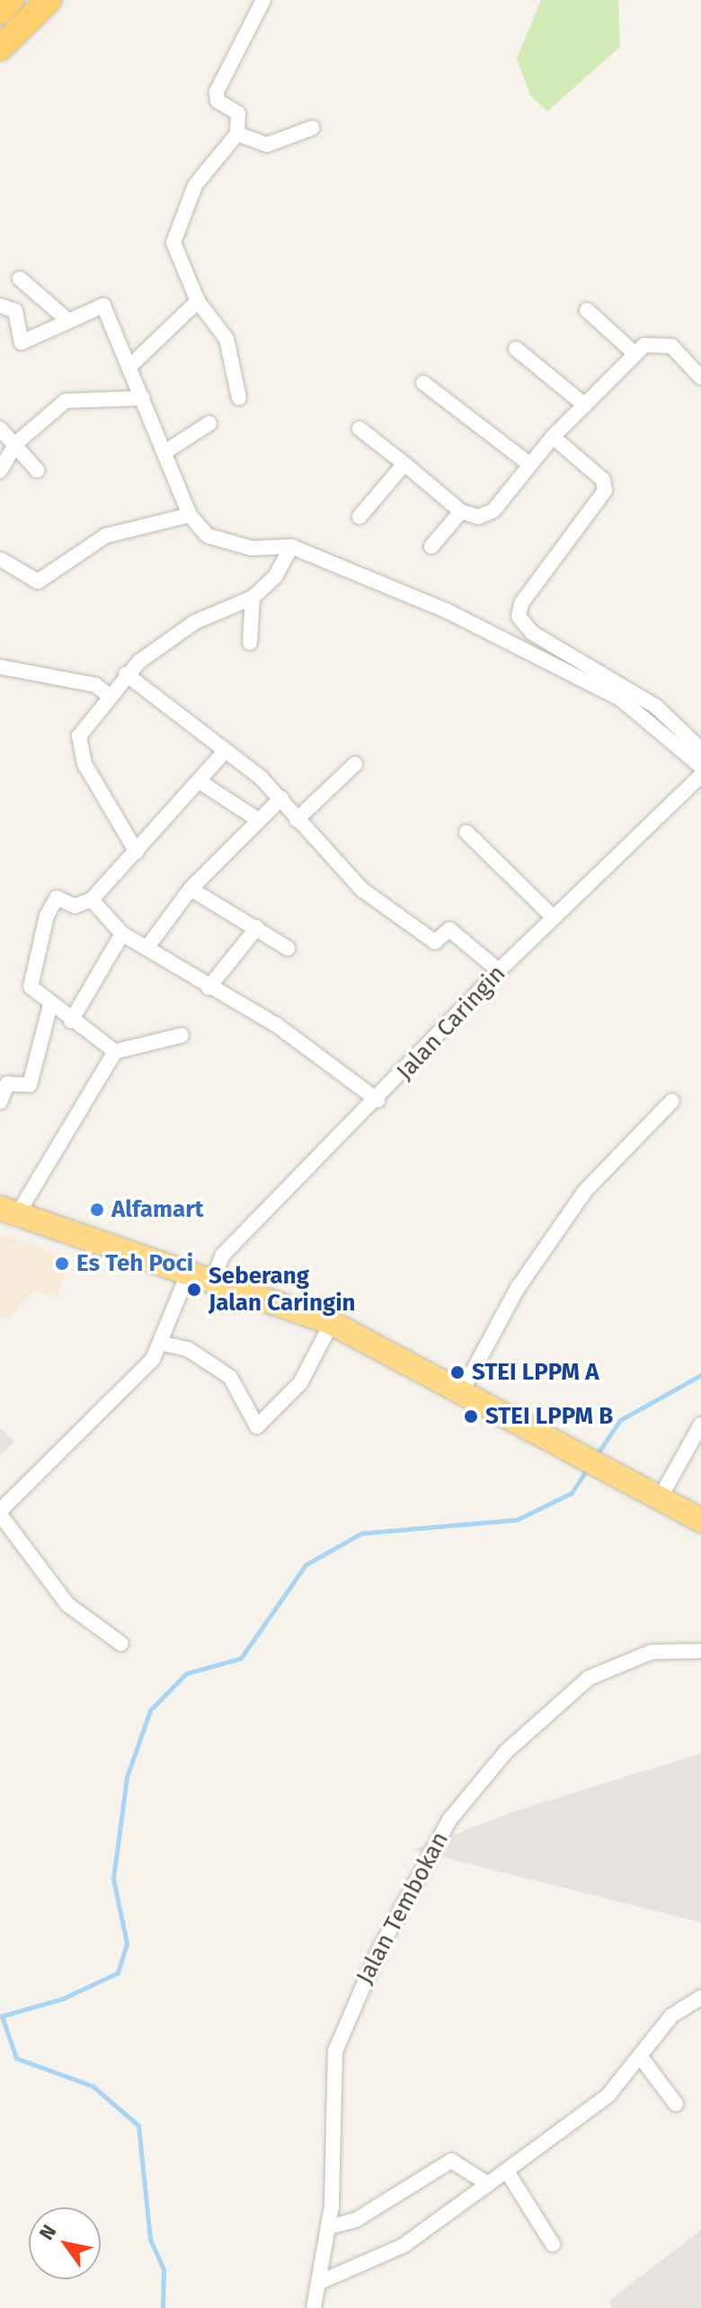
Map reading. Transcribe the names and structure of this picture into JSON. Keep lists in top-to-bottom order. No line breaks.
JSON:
{"streets":{"street":["Jalan Caringin","Jalan Tembokan"]},"places":["Alfamart","Es Teh Poci","Seberang Jalan Caringin","STEI LPPM A","STEI LPPM B"],"north":"top left"}
